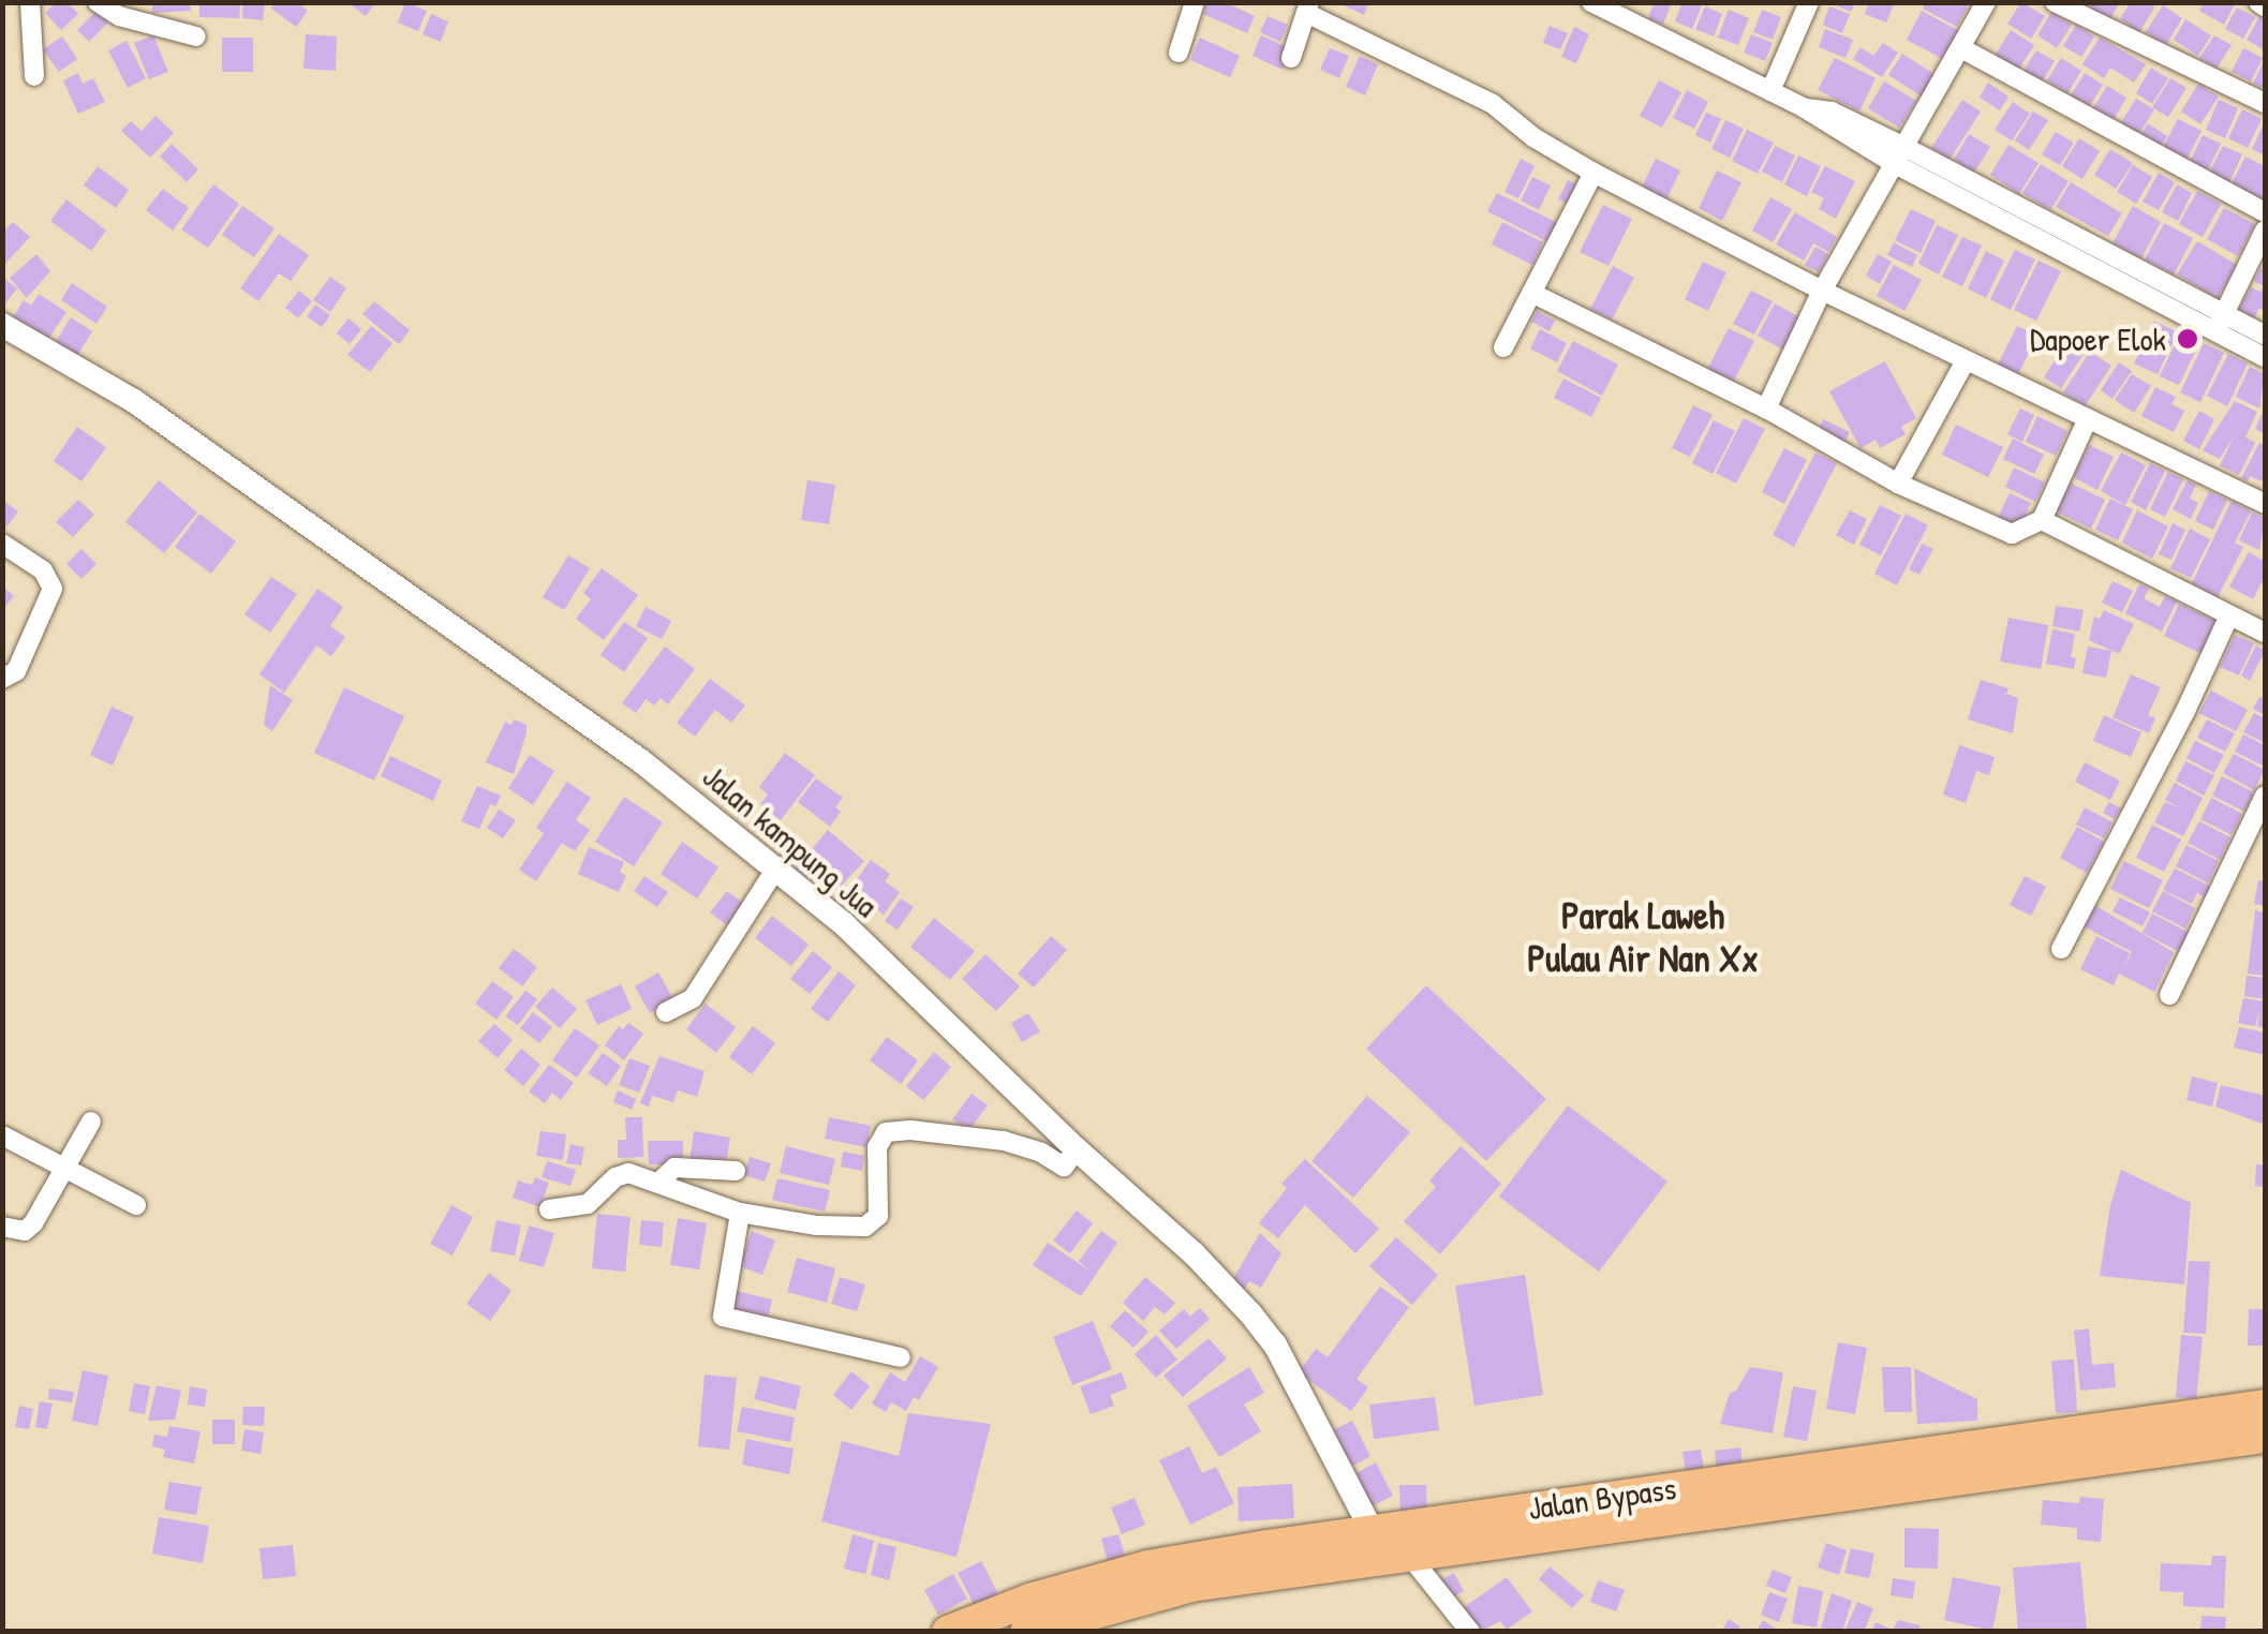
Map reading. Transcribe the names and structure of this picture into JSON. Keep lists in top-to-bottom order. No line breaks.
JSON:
{"streets":{"highway":["Jalan Bypass"],"street":["Jalan kampung Jua"]},"crossings":[["Jalan kampung Jua","Jalan Bypass"]],"districts":["Parak Laweh Pulau Air Nan Xx"],"places":["Dapoer Elok"]}
